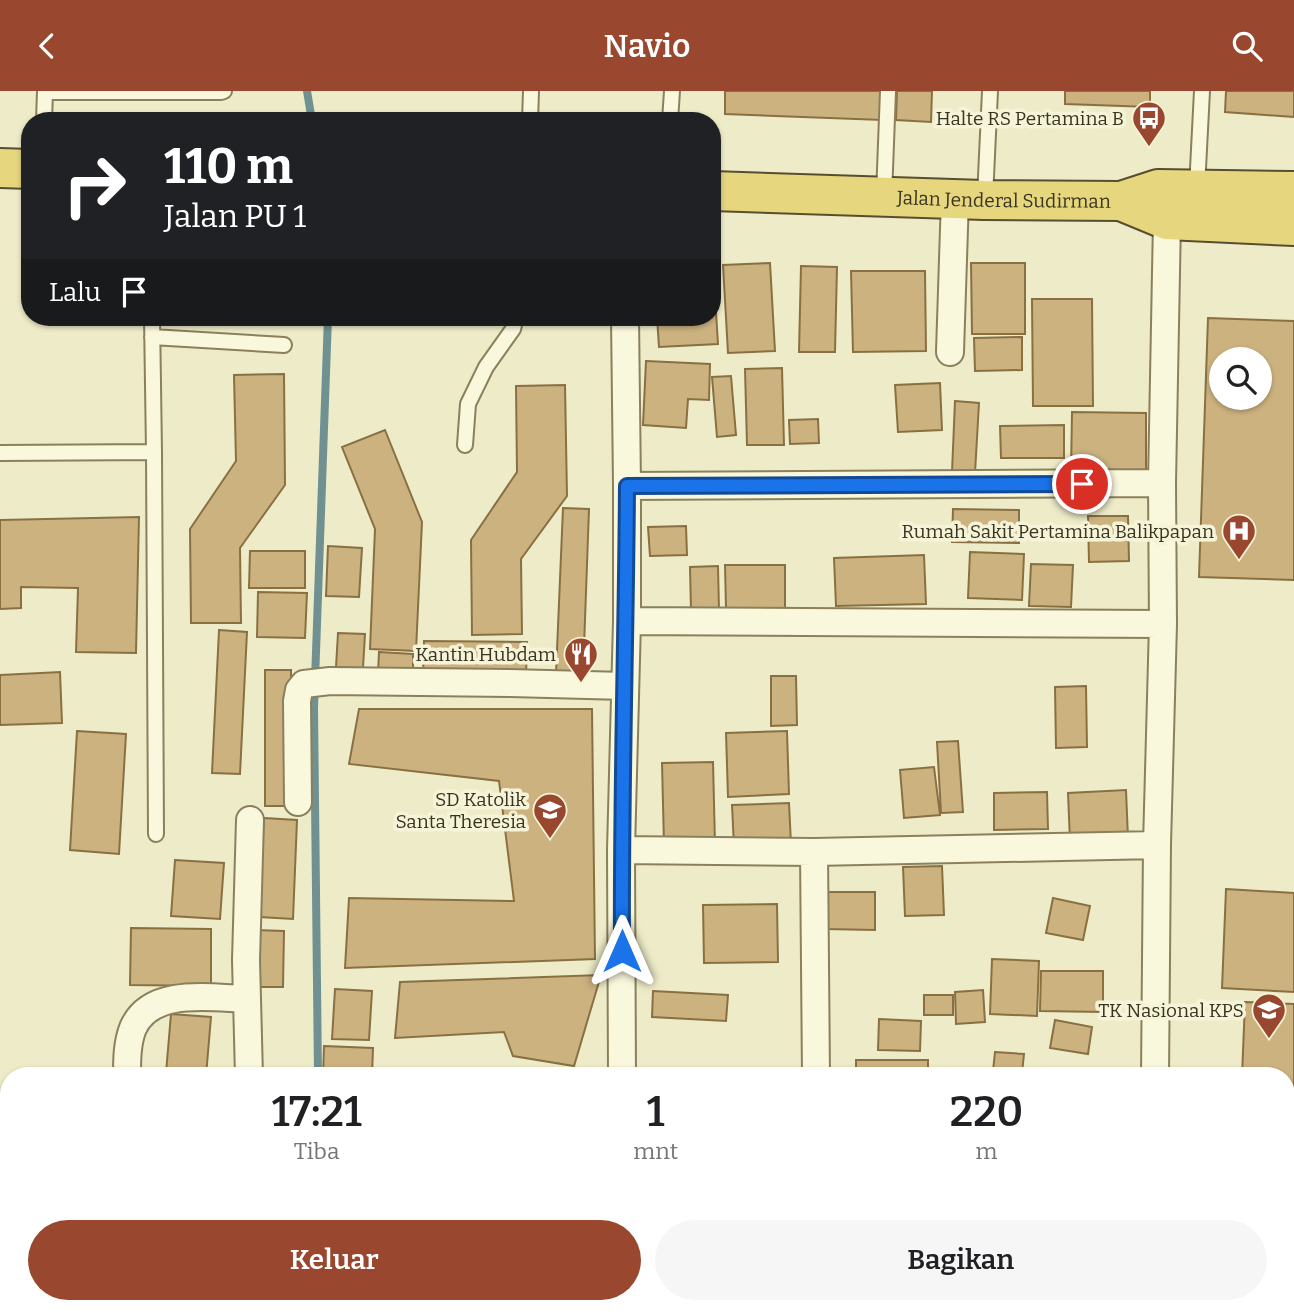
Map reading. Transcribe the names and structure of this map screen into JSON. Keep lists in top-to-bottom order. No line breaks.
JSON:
{"streets":{"highway":["Jalan Jenderal Sudirman"]},"places":{"bus stop":["Halte RS Pertamina B"],"hospital":["Rumah Sakit Pertamina Balikpapan"],"restaurant":["Kantin Hubdam"],"school or university":["SD Katolik Santa Theresia","TK Nasional KPS"]},"page":{"header":"Navio","turn":["110 m","Jalan PU 1"],"then":"Lalu","eta":["17:21","Tiba","1","mnt","220","m"],"buttons":["Keluar","Bagikan"]}}
